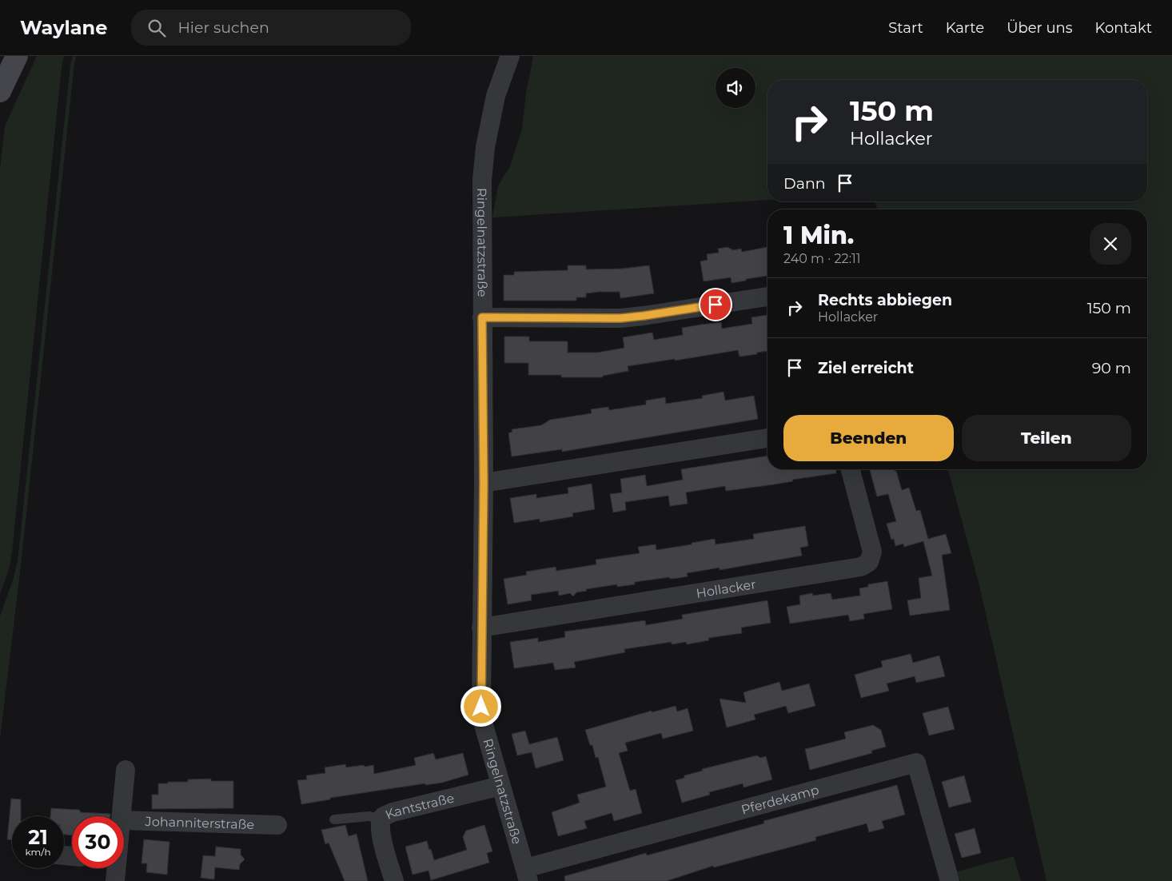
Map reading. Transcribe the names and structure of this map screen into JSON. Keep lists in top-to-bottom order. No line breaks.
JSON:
{"streets":{"street":["Ringelnatzstraße","Hollacker","Pferdekamp","Kantstraße","Johanniterstraße"]},"crossings":[["Ringelnatzstraße","Hollacker"],["Ringelnatzstraße","Pferdekamp"],["Ringelnatzstraße","Kantstraße"]],"page":{"header":"Waylane","search":"Hier suchen","nav":["Start","Karte","Über uns","Kontakt"],"turn":["150 m","Hollacker"],"then":"Dann","heading":["1 Min.","240 m · 22:11"],"list":[{"name":"Rechts abbiegen","note":"Hollacker","value":"150 m"},{"name":"Ziel erreicht","value":"90 m"}],"buttons":["Beenden","Teilen"],"speed":"21 km/h","limit":"30"}}
